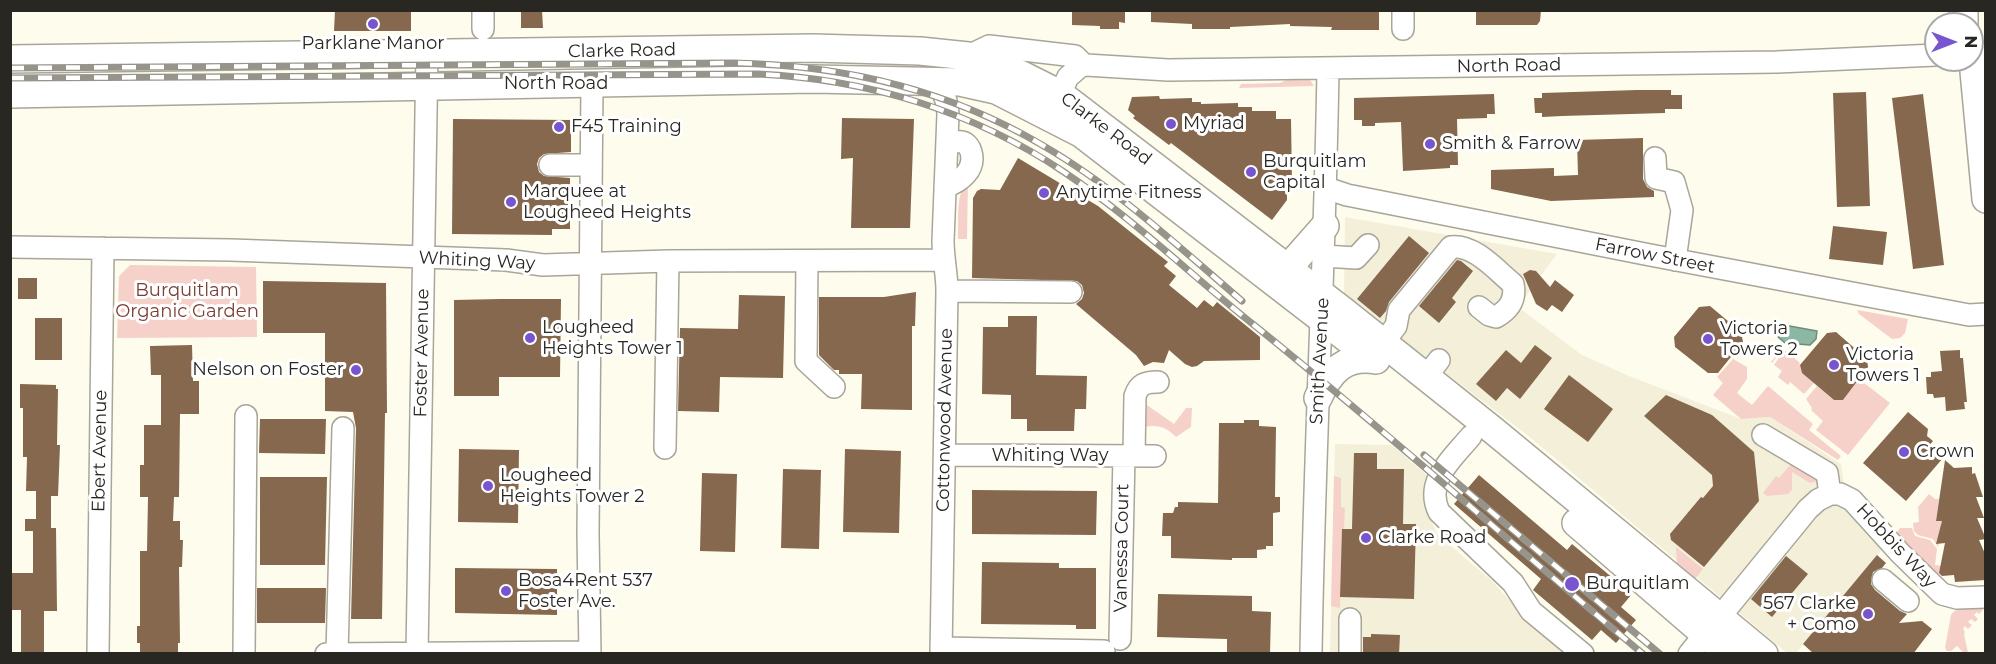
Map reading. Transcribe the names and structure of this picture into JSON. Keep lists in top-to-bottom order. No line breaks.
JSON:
{"streets":{"main road":["Clarke Road","North Road"],"street":["Farrow Street","Whiting Way","Foster Avenue","Smith Avenue","Cottonwood Avenue","Ebert Avenue","Hobbis Way","Vanessa Court"]},"crossings":[["Clarke Road","North Road"],["Clarke Road","Foster Avenue"],["Clarke Road","Smith Avenue"],["North Road","Foster Avenue"],["North Road","Smith Avenue"],["North Road","Cottonwood Avenue"],["Farrow Street","Smith Avenue"],["Whiting Way","Foster Avenue"],["Whiting Way","Cottonwood Avenue"],["Whiting Way","Ebert Avenue"],["Whiting Way","Vanessa Court"]],"parks":["Burquitlam Organic Garden"],"places":["Parklane Manor","Myriad","F45 Training","Smith & Farrow","Burquitlam Capital","Anytime Fitness","Marquee at Lougheed Heights","Lougheed Heights Tower 1","Victoria Towers 2","Victoria Towers 1","Nelson on Foster","Crown","Lougheed Heights Tower 2","Clarke Road","Burquitlam","Bosa4Rent 537 Foster Ave.","567 Clarke + Como"],"north":"right"}
